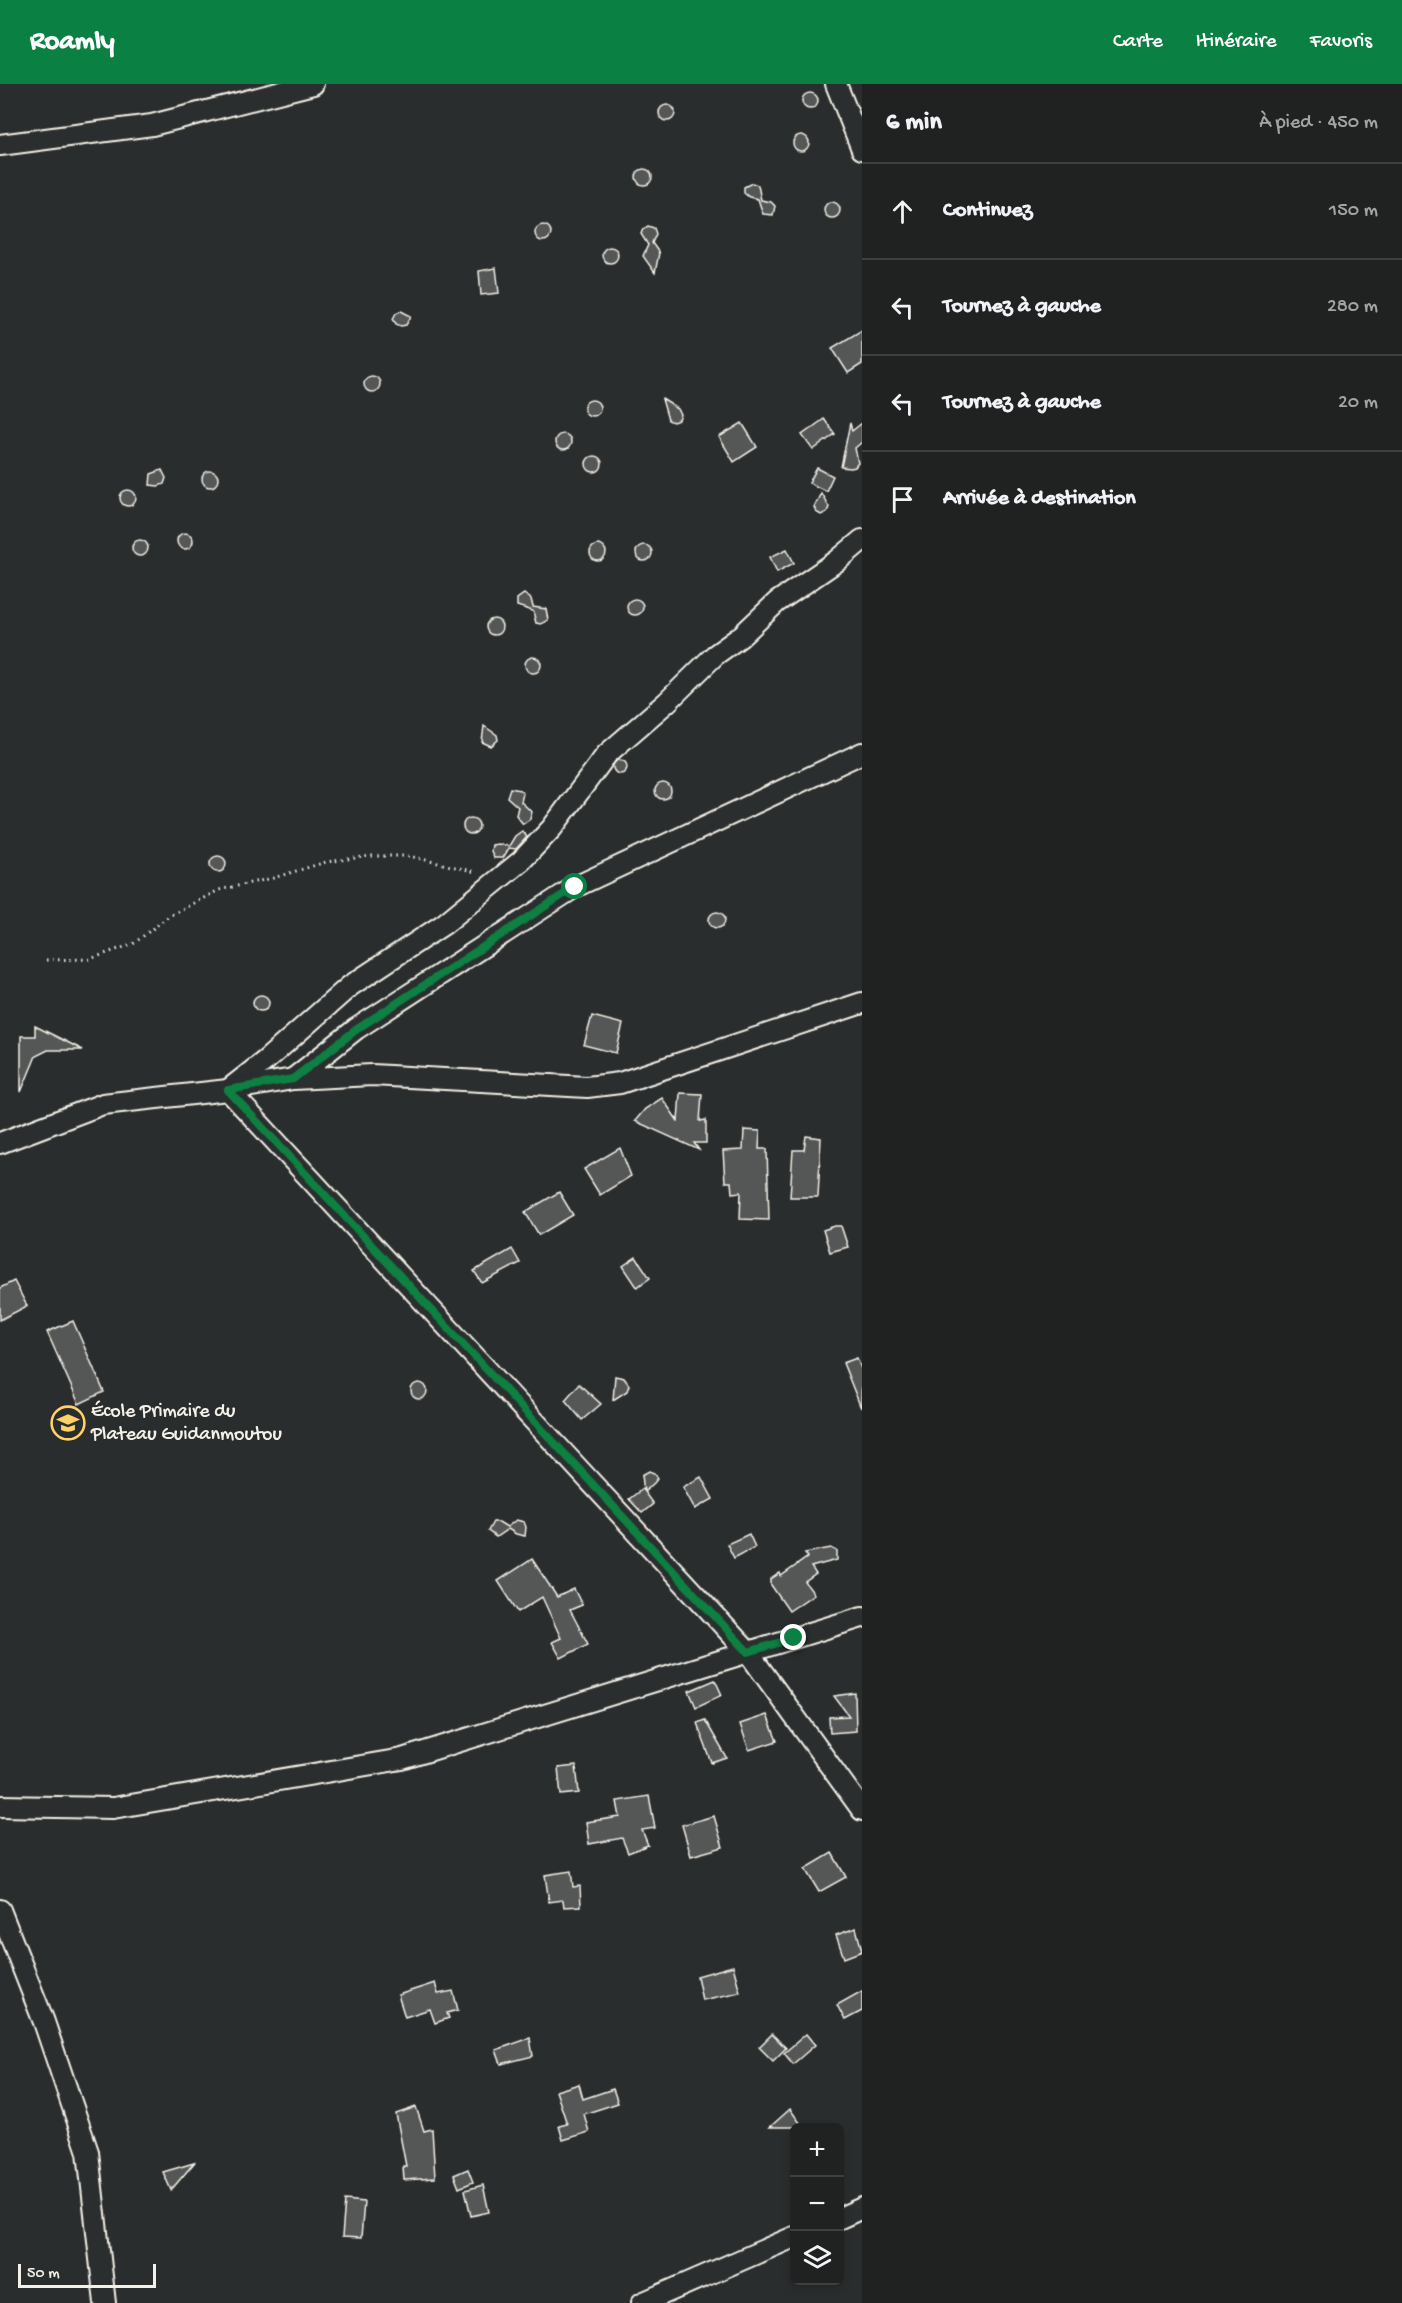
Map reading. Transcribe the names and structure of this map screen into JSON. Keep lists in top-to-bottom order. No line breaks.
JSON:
{"places":{"school or university":["École Primaire du Plateau Guidanmoutou"]},"scale_bar":"50 m","page":{"header":"Roamly","nav":["Carte","Itinéraire","Favoris"],"heading":["6 min","À pied · 450 m"],"list":[["Continuez","150 m"],["Tournez à gauche","280 m"],["Tournez à gauche","20 m"],"Arrivée à destination"],"map_buttons":["+","−"],"scale":"50 m"}}
